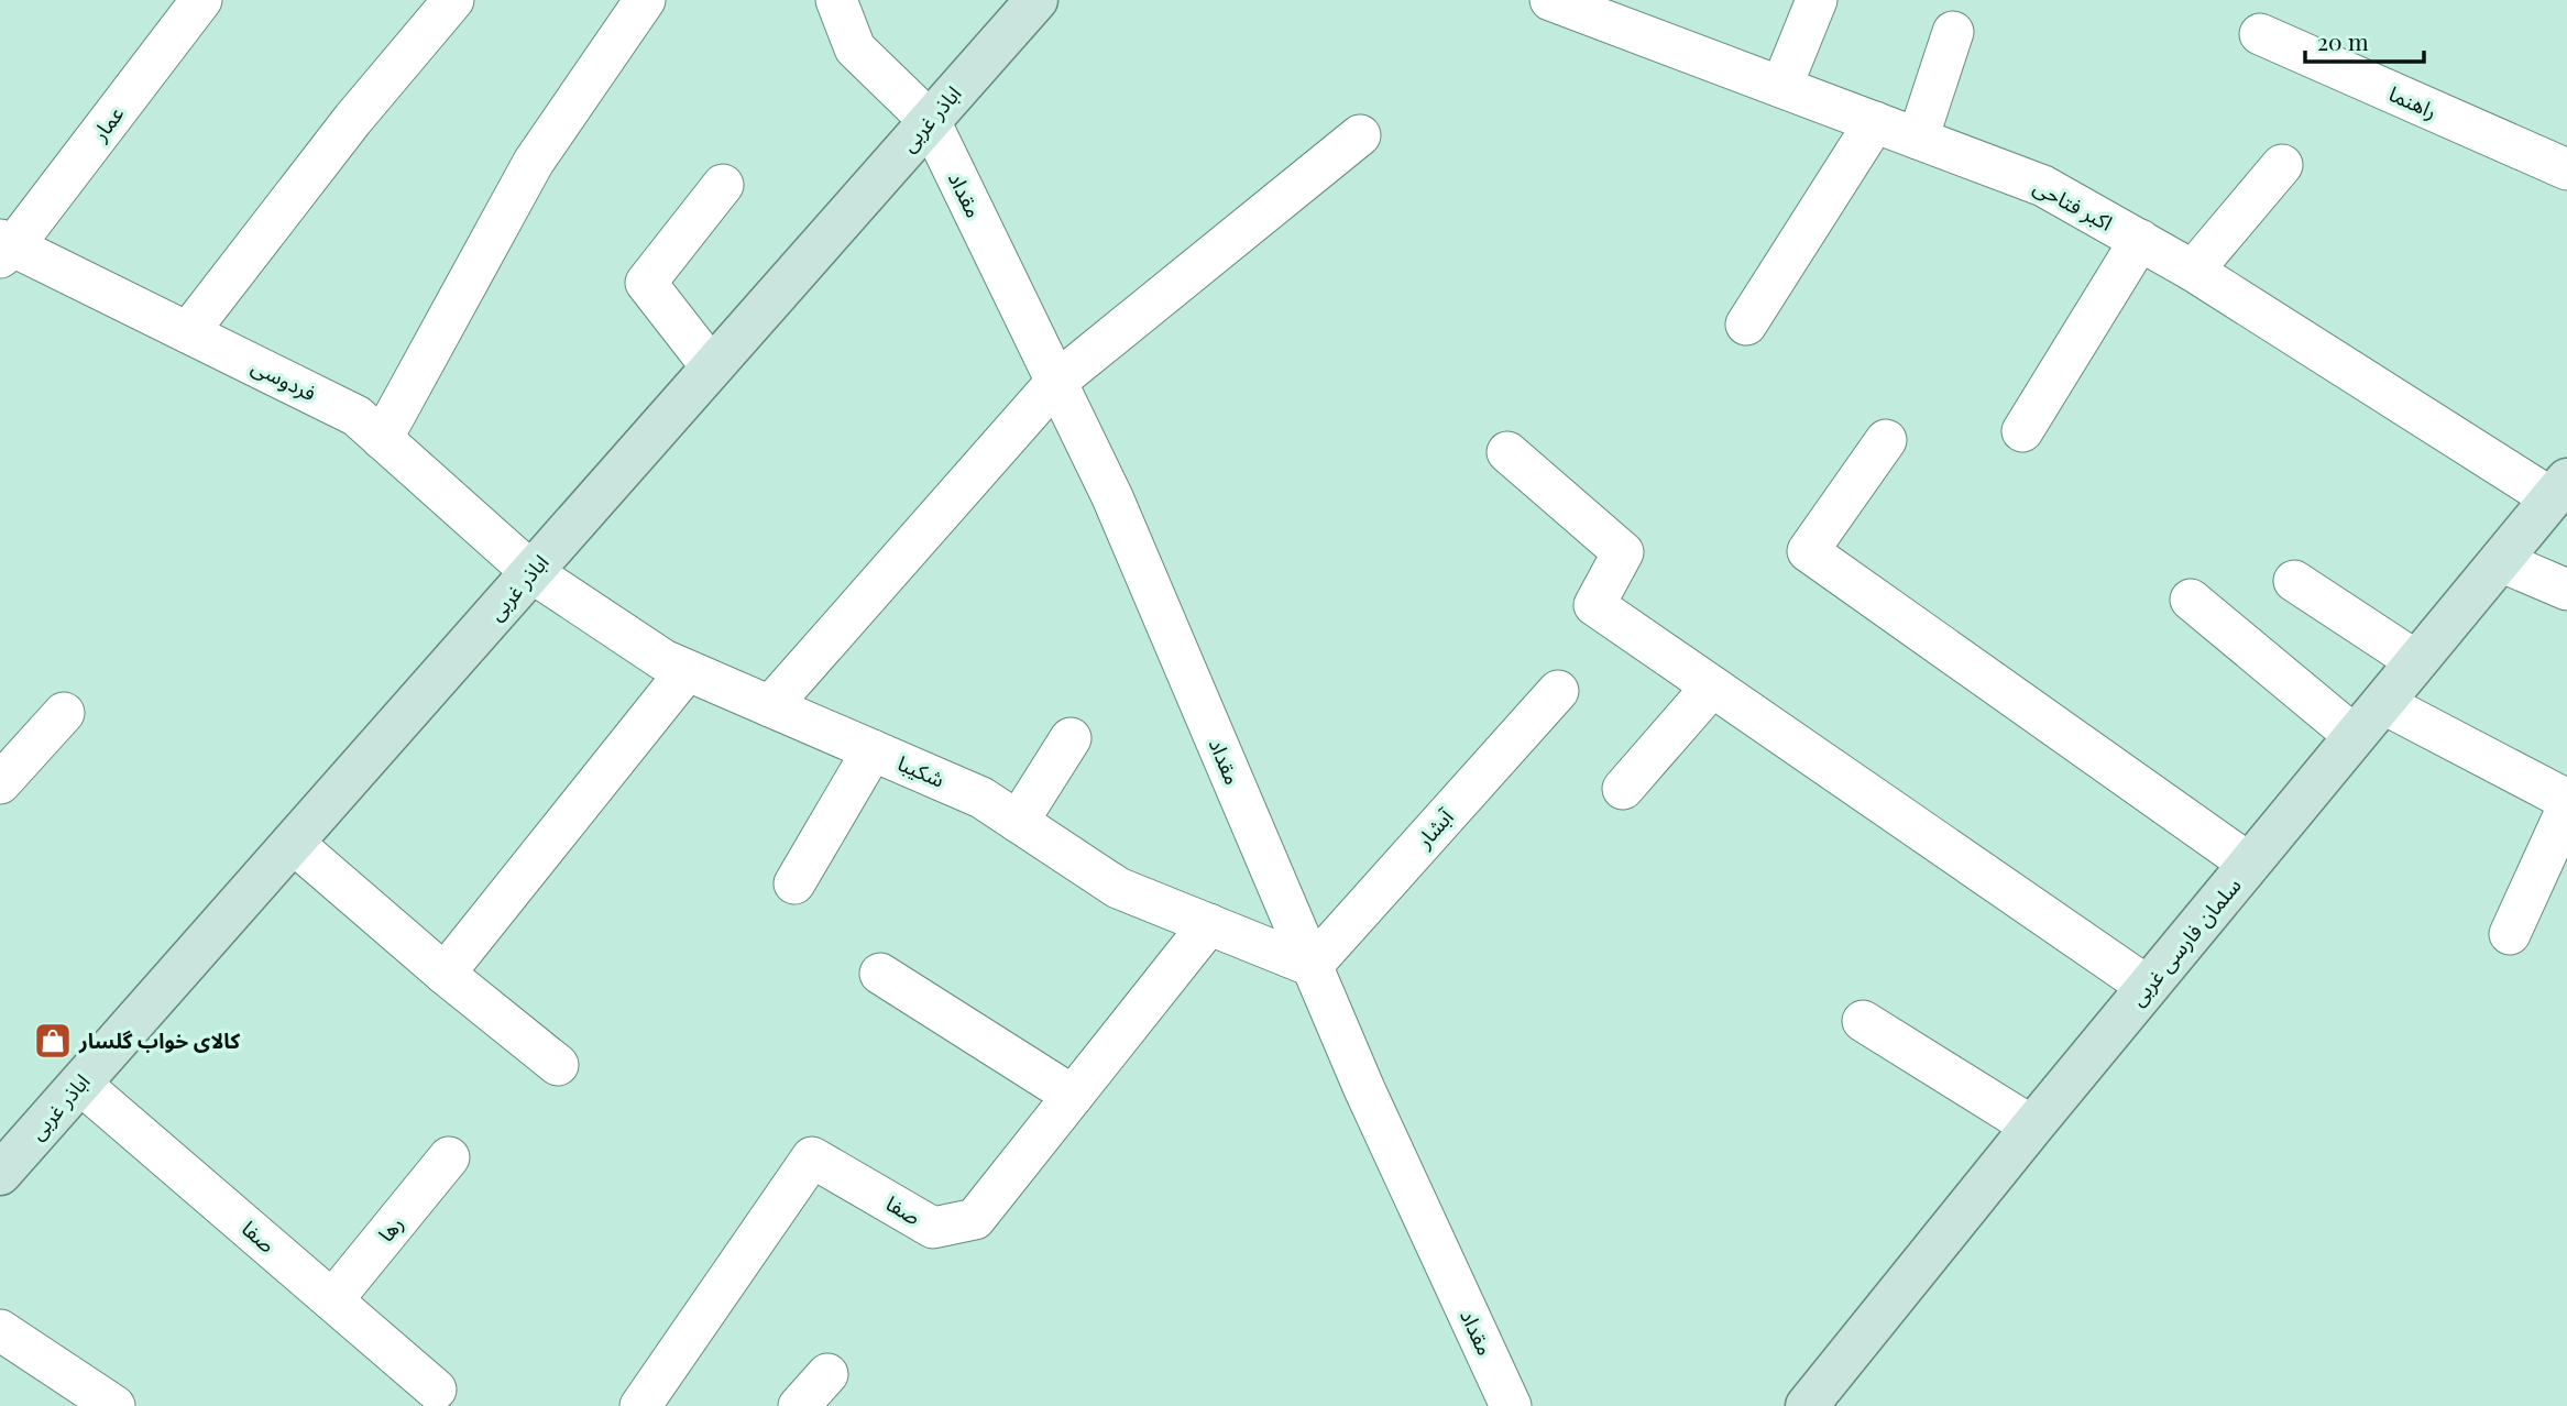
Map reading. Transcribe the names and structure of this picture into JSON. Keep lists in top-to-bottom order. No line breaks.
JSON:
{"streets":{"main road":["اباذر غربی","سلمان فارسی غربی"],"street":["راهنما","عمار","مقداد","اکبر فتاحی","فردوسی","شکیبا","آبشار","صفا","رها"]},"crossings":[["اباذر غربی","مقداد"],["اباذر غربی","فردوسی"],["اباذر غربی","شکیبا"],["اباذر غربی","صفا"],["عمار","فردوسی"],["مقداد","شکیبا"],["مقداد","آبشار"],["اکبر فتاحی","سلمان فارسی غربی"],["فردوسی","شکیبا"],["شکیبا","آبشار"],["شکیبا","صفا"],["صفا","رها"]],"places":{"shop":["کالای خواب گلسار"]},"scale_bar":"20 m"}
